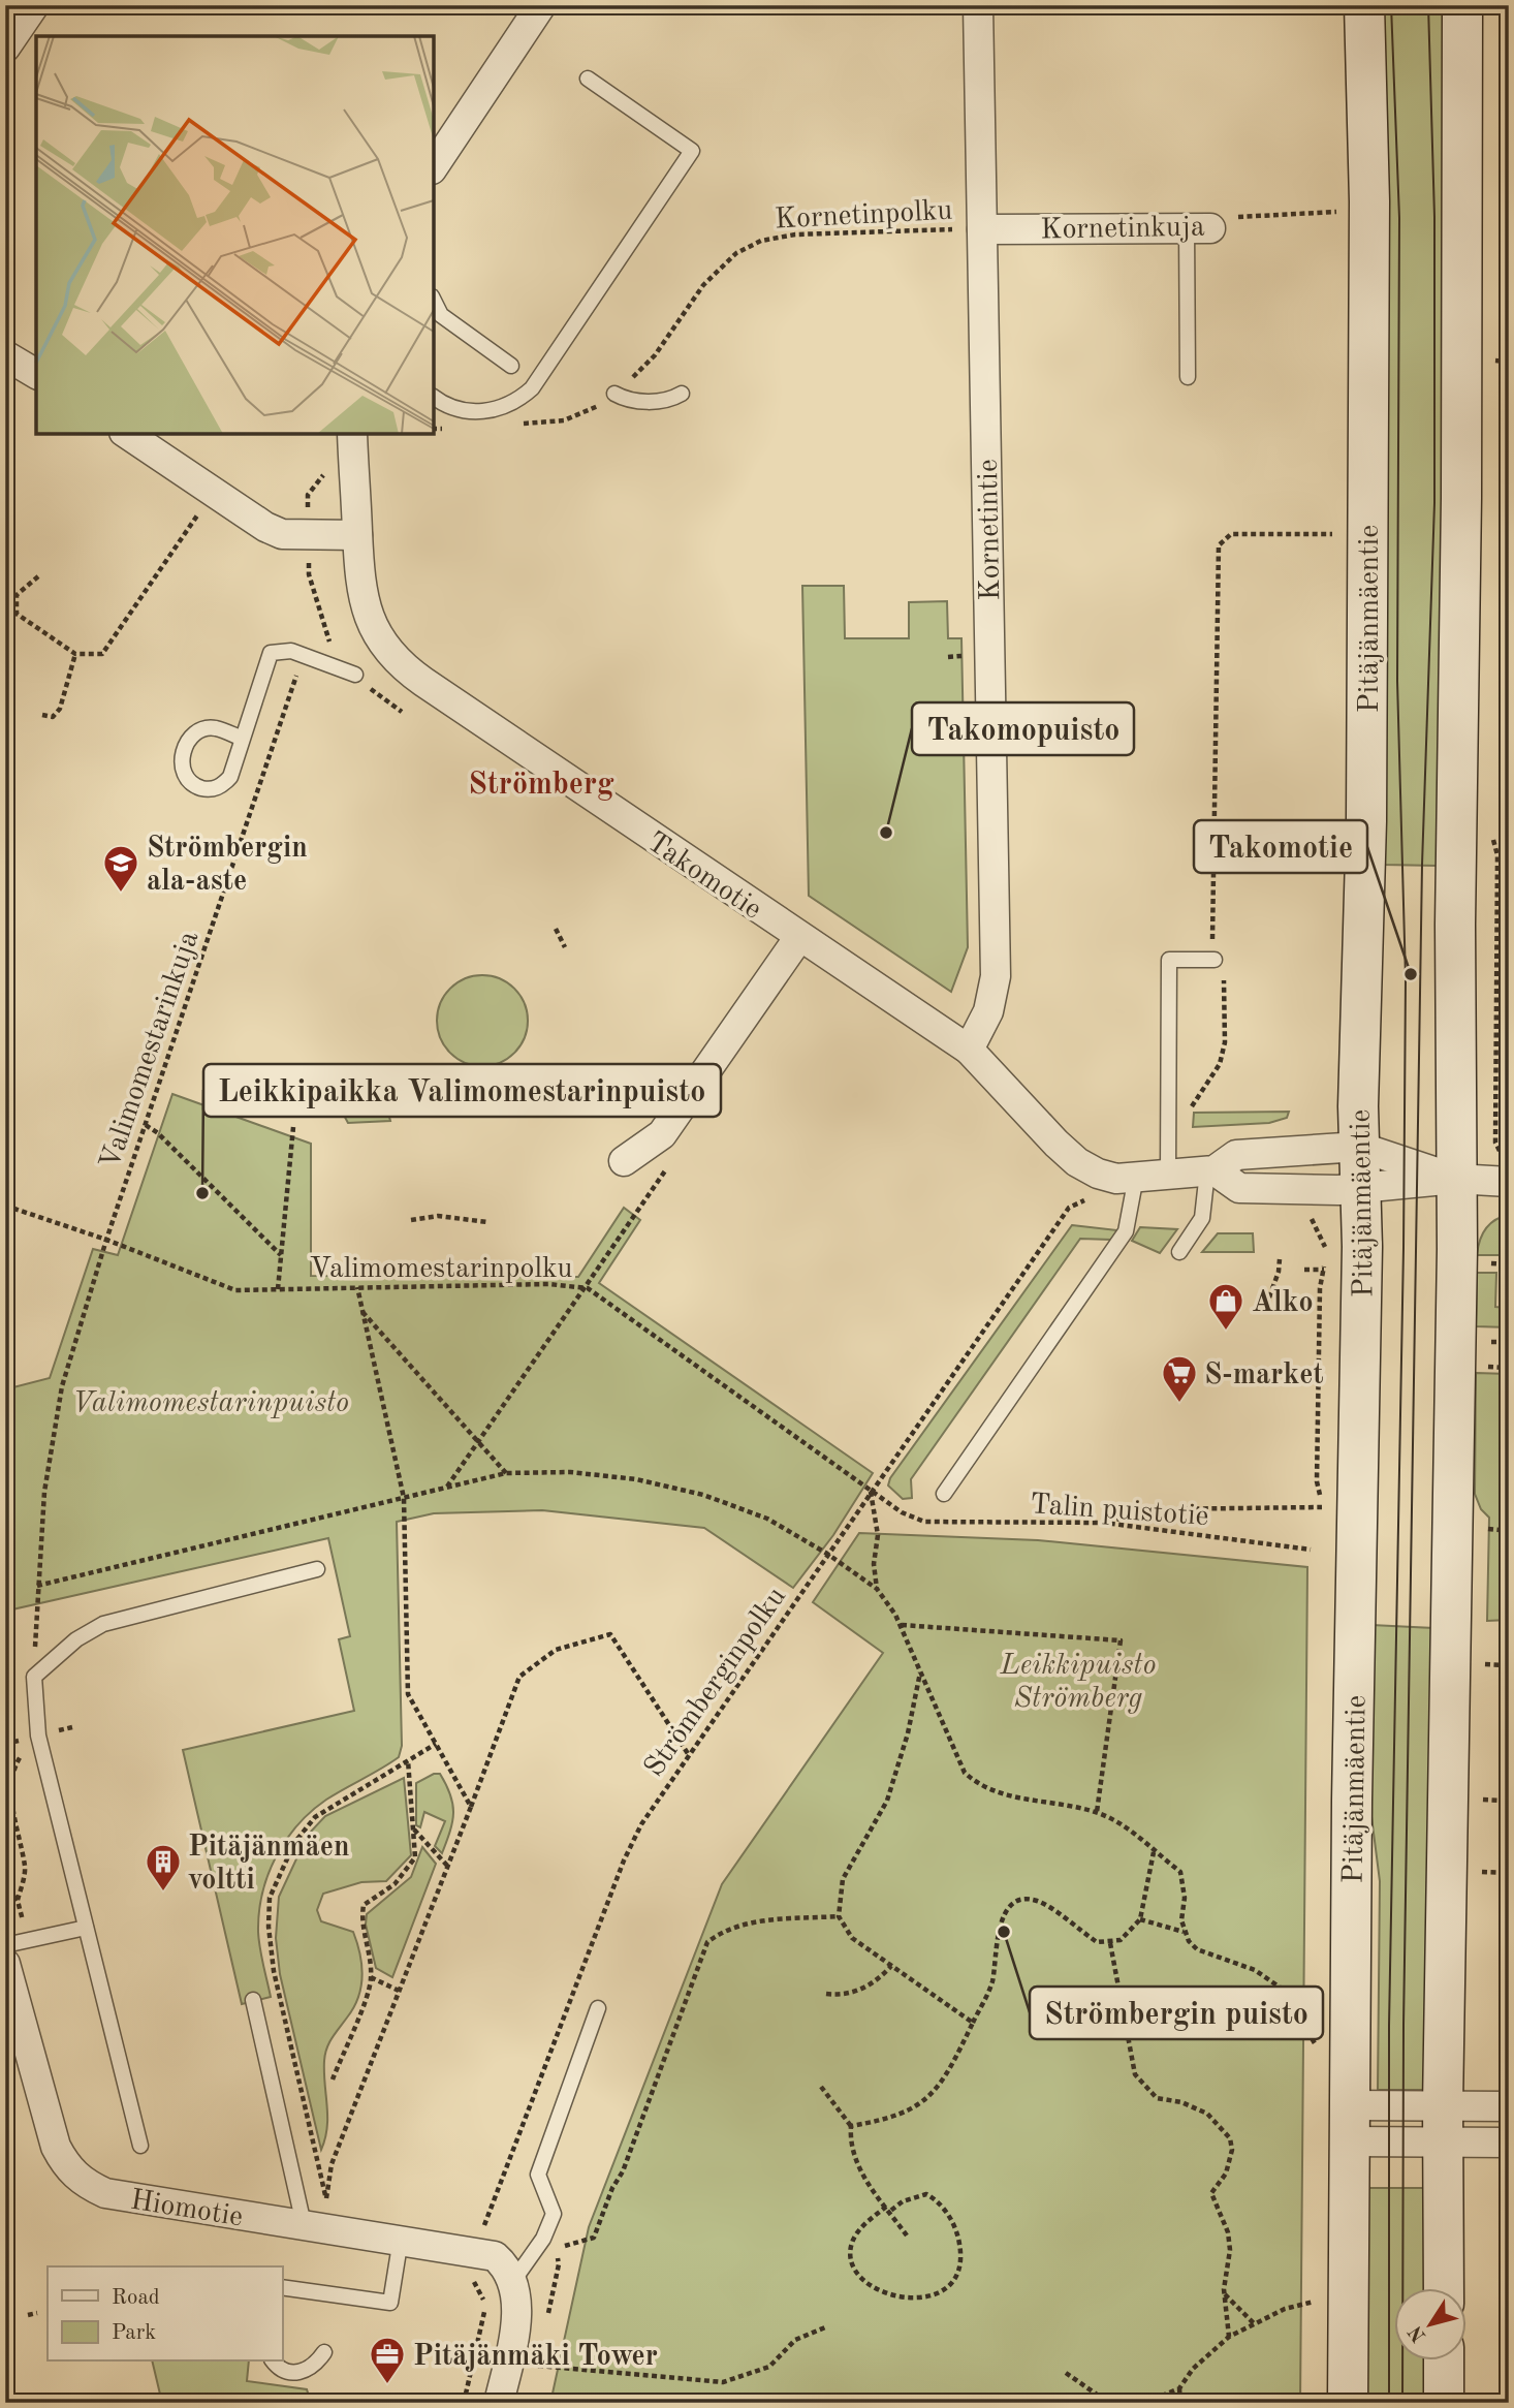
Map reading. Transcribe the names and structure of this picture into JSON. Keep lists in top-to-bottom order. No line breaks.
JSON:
{"streets":{"main road":["Pitäjänmäentie"],"street":["Kornetinkuja","Kornetintie","Takomotie","Hiomotie"],"path":["Kornetinpolku","Valimomestarinkuja","Valimomestarinpolku","Talin puistotie","Strömberginpolku"]},"crossings":[["Kornetinpolku","Kornetinkuja"],["Kornetinpolku","Kornetintie"],["Kornetinkuja","Kornetintie"],["Kornetintie","Takomotie"],["Pitäjänmäentie","Takomotie"],["Valimomestarinkuja","Valimomestarinpolku"],["Valimomestarinpolku","Talin puistotie"],["Valimomestarinpolku","Strömberginpolku"]],"districts":["Strömberg"],"parks":["Valimomestarinpuisto","Leikkipuisto Strömberg"],"places":{"other":["Takomopuisto","Takomotie","Leikkipaikka Valimomestarinpuisto","Strömbergin puisto"],"school or university":["Strömbergin ala-aste"],"shop":["Alko"],"supermarket":["S-market"],"building":["Pitäjänmäen voltti"],"office":["Pitäjänmäki Tower"]},"legend":["Road","Park"],"north":"bottom left"}
